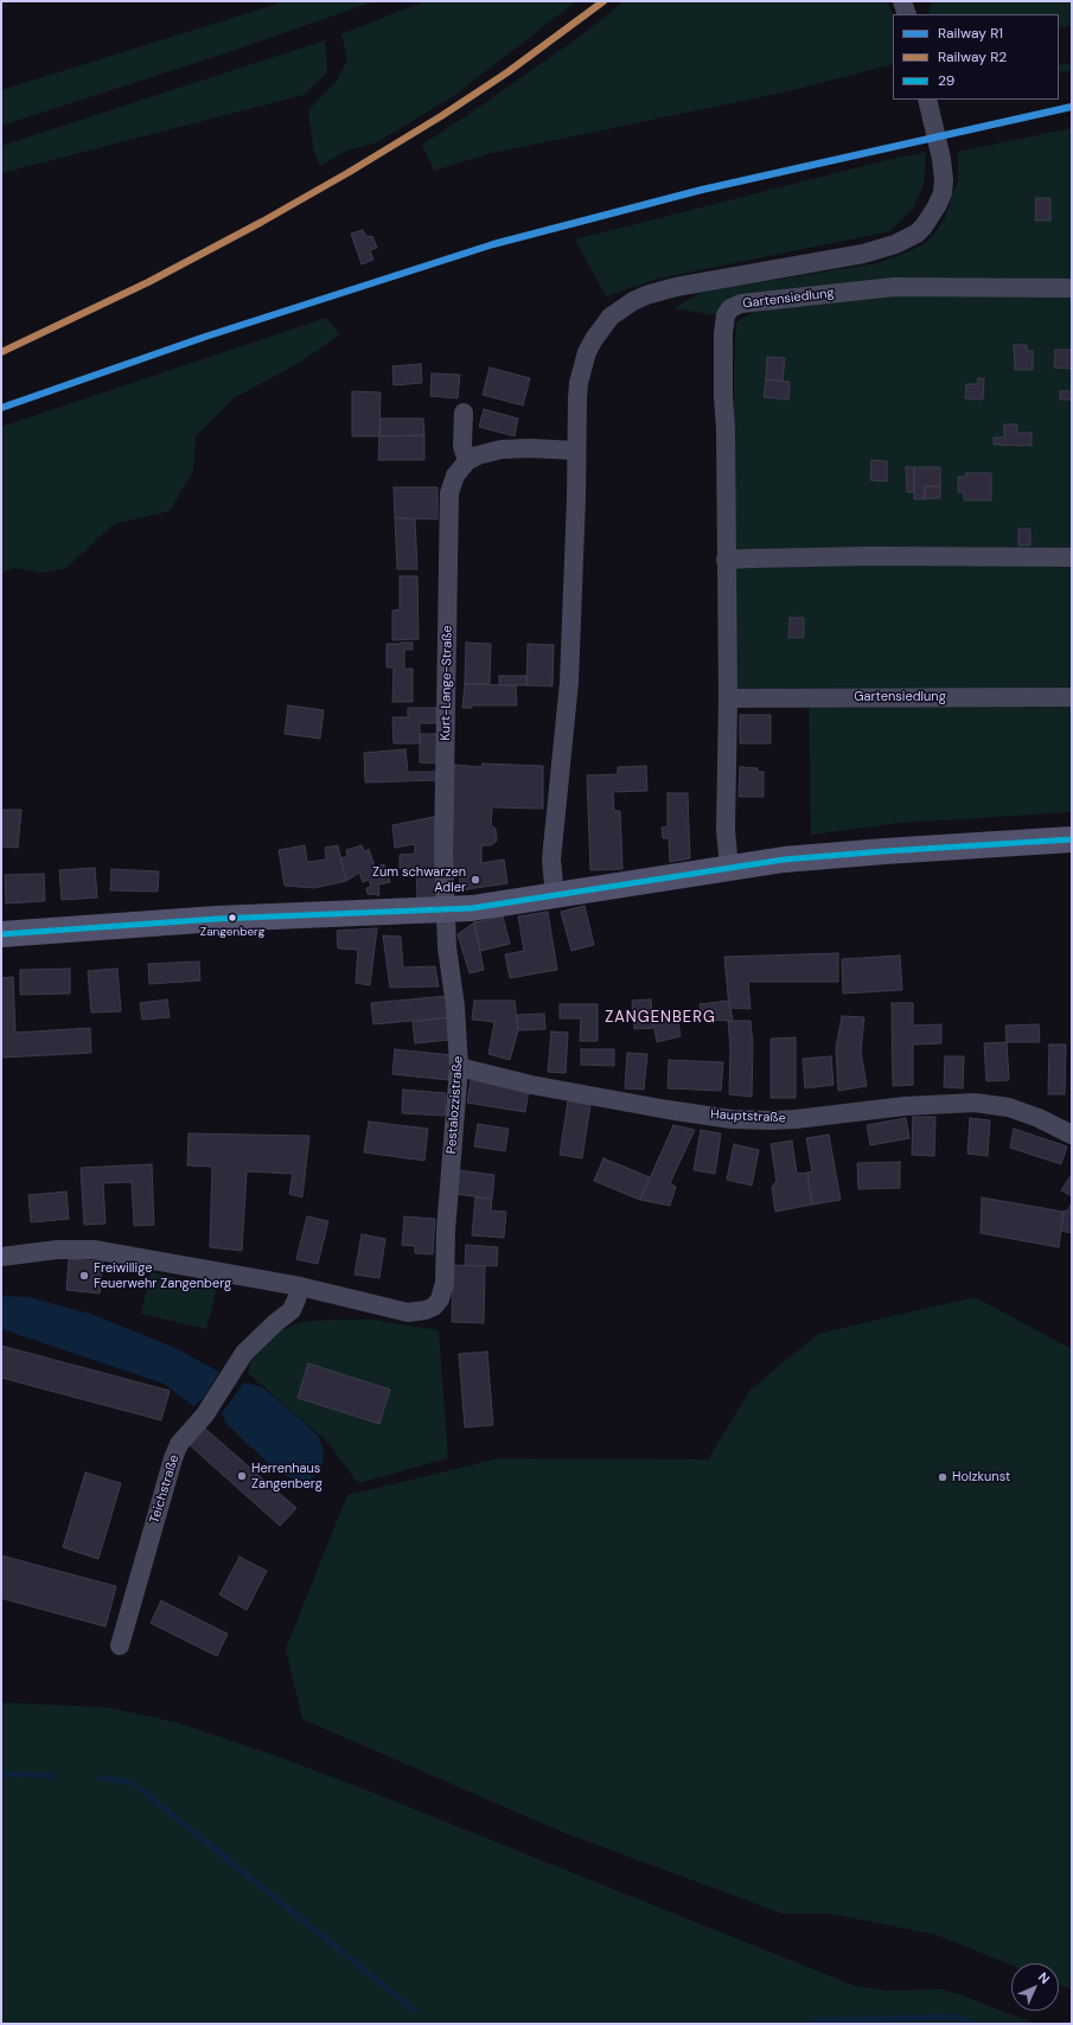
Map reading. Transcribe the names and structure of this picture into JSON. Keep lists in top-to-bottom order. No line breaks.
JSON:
{"streets":{"street":["Gartensiedlung","Kurt-Lange-Straße","Pestalozzistraße","Hauptstraße","Teichstraße"]},"crossings":[["Kurt-Lange-Straße","Pestalozzistraße"],["Pestalozzistraße","Hauptstraße"],["Pestalozzistraße","Teichstraße"]],"districts":["ZANGENBERG"],"places":["Zum schwarzen Adler","Zangenberg","Freiwillige Feuerwehr Zangenberg","Herrenhaus Zangenberg","Holzkunst"],"lines":["rail line R2","rail line R1","transit line 29"],"legend":["Railway R1","Railway R2","29"],"north":"top right"}
